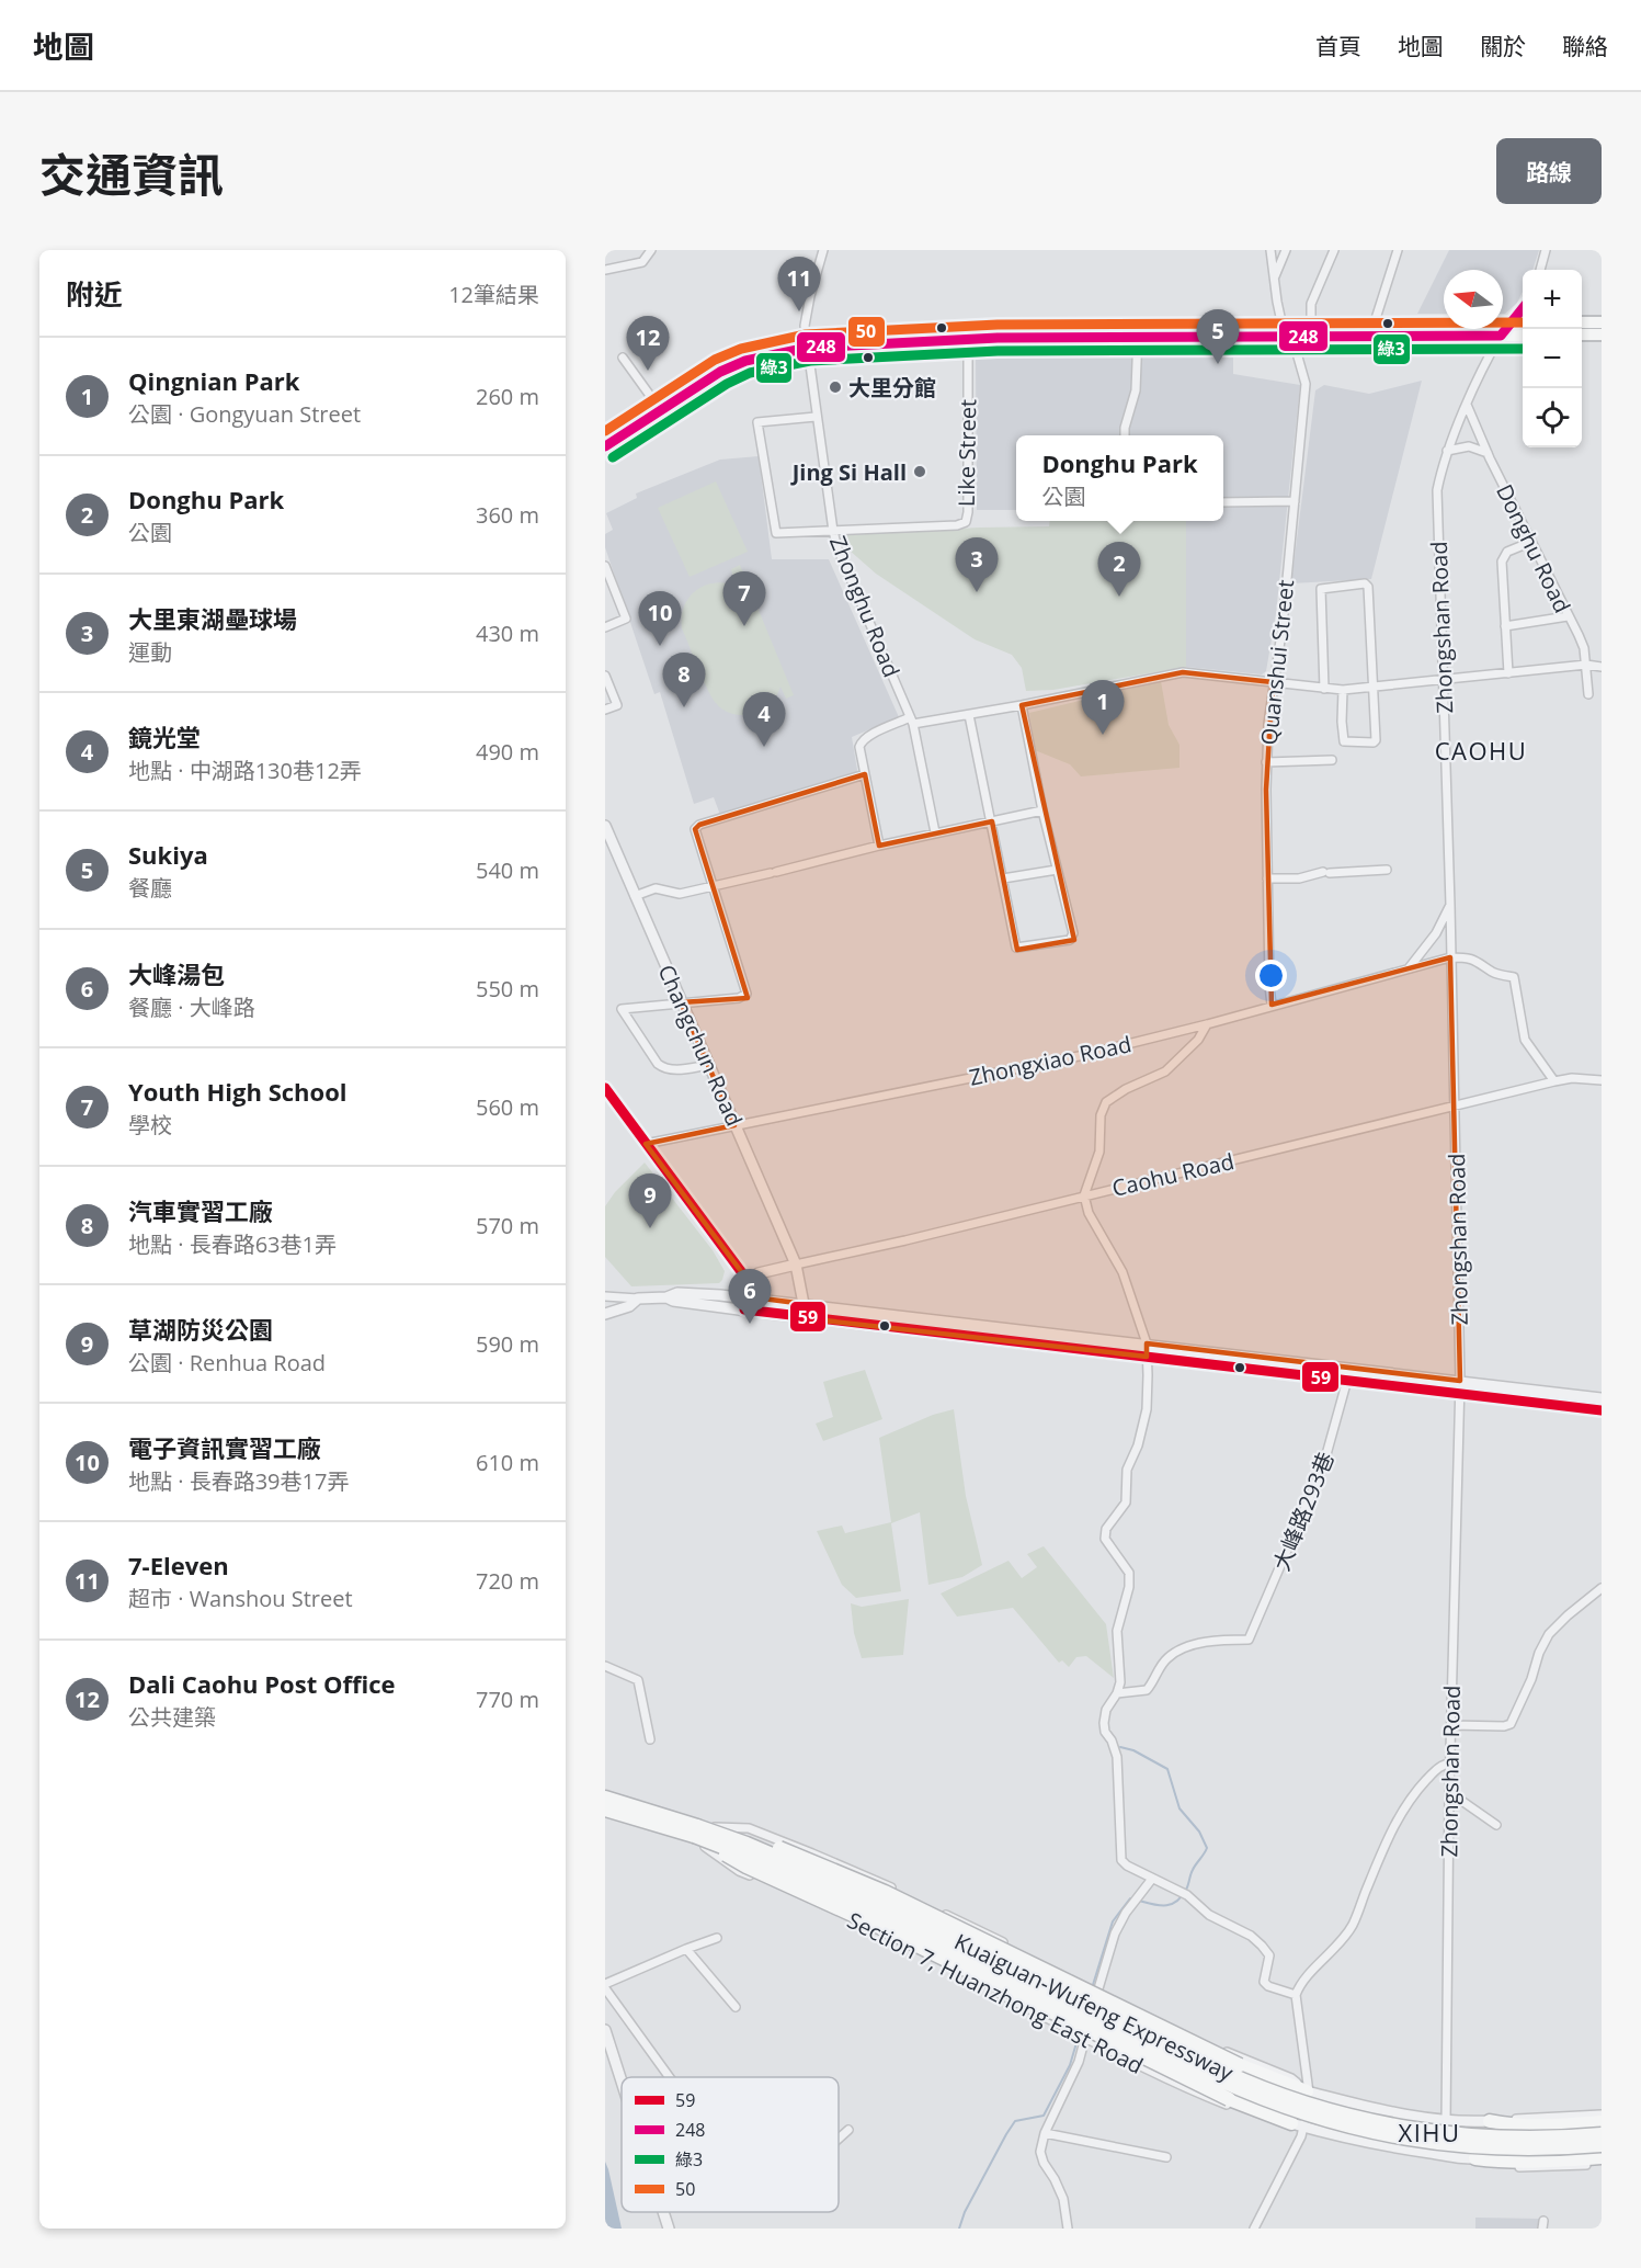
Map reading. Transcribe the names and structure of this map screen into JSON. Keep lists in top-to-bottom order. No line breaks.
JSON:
{"streets":{"highway":["Kuaiguan-Wufeng Expressway"],"street":["Like Street","Donghu Road","Zhonghu Road","Zhongshan Road","Quanshui Street","Changchun Road","Zhongxiao Road","Caohu Road","大峰路293巷","Section 7, Huanzhong East Road"]},"crossings":[["Like Street","Zhonghu Road"],["Donghu Road","Zhongshan Road"],["Zhongshan Road","Zhongxiao Road"],["Zhongshan Road","Caohu Road"],["Zhongshan Road","Section 7, Huanzhong East Road"],["Quanshui Street","Zhongxiao Road"],["Changchun Road","Zhongxiao Road"],["Changchun Road","Caohu Road"],["Section 7, Huanzhong East Road","Kuaiguan-Wufeng Expressway"]],"districts":["CAOHU","XIHU"],"places":["大里分館","Jing Si Hall"],"lines":["transit line 248","transit line 50","transit line 綠3","transit line 59"],"legend":["59","248","綠3","50"],"north":"left","page":{"header":"地圖","nav":["首頁","地圖","關於","聯絡"],"title":"交通資訊","buttons":"路線","heading":["附近","12筆結果"],"pins":["11","5","12","3","2","7","10","8","1","4","9","6"],"map_buttons":["+","−"],"list":[{"mark":"1","name":"Qingnian Park","note":"公園 · Gongyuan Street","value":"260 m"},{"mark":"2","name":"Donghu Park","note":"公園","value":"360 m"},{"mark":"3","name":"大里東湖壘球場","note":"運動","value":"430 m"},{"mark":"4","name":"鏡光堂","note":"地點 · 中湖路130巷12弄","value":"490 m"},{"mark":"5","name":"Sukiya","note":"餐廳","value":"540 m"},{"mark":"6","name":"大峰湯包","note":"餐廳 · 大峰路","value":"550 m"},{"mark":"7","name":"Youth High School","note":"學校","value":"560 m"},{"mark":"8","name":"汽車實習工廠","note":"地點 · 長春路63巷1弄","value":"570 m"},{"mark":"9","name":"草湖防災公園","note":"公園 · Renhua Road","value":"590 m"},{"mark":"10","name":"電子資訊實習工廠","note":"地點 · 長春路39巷17弄","value":"610 m"},{"mark":"11","name":"7-Eleven","note":"超市 · Wanshou Street","value":"720 m"},{"mark":"12","name":"Dali Caohu Post Office","note":"公共建築","value":"770 m"}],"popup":["Donghu Park","公園"]}}
